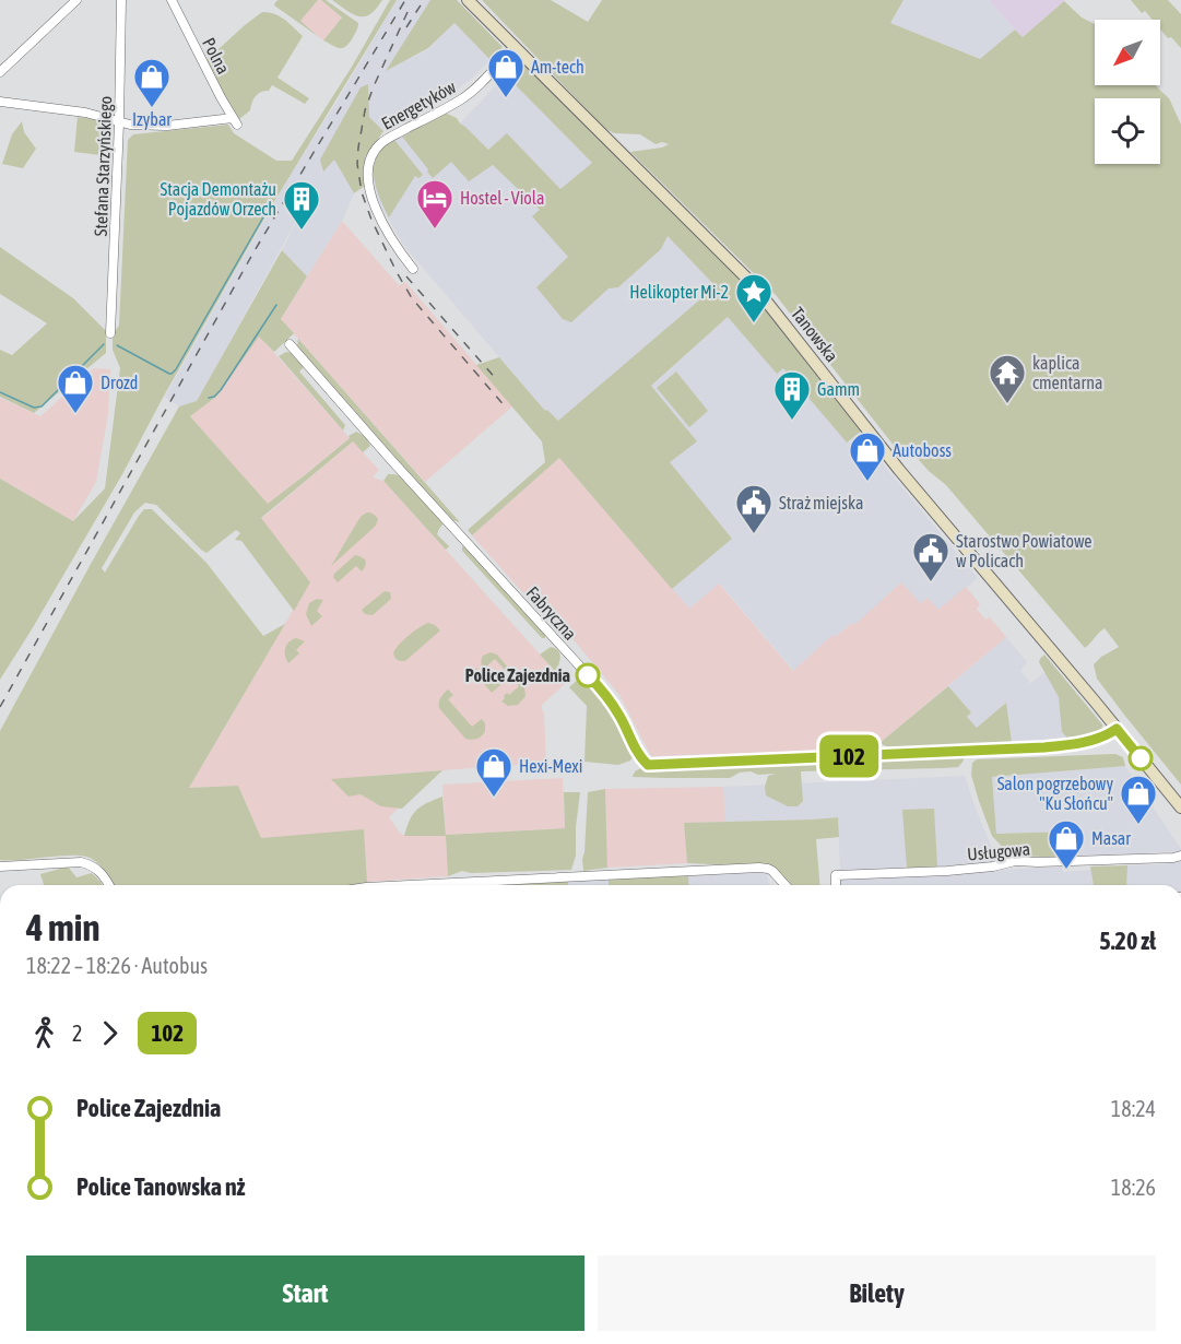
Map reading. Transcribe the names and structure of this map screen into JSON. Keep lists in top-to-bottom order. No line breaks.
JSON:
{"streets":{"main road":["Tanowska"],"street":["Polna","Energetyków","Stefana Starzyńskiego","Fabryczna","Usługowa"]},"crossings":[["Polna","Stefana Starzyńskiego"],["Energetyków","Tanowska"],["Tanowska","Fabryczna"]],"places":{"shop":["Am-tech","Izybar","Drozd","Autoboss","Hexi-Mexi","Salon pogrzebowy \"Ku Słońcu\"","Masar"],"hotel":["Hostel - Viola"],"building":["Stacja Demontażu Pojazdów Orzech","Gamm"],"place":["Helikopter Mi-2"],"temple":["kaplica cmentarna"],"public building":["Straż miejska","Starostwo Powiatowe w Policach"],"other":["Police Zajezdnia"]},"lines":["bus line 102"],"north":"bottom left","page":{"on_map":"102","heading":["4 min","18:22 – 18:26 · Autobus","5.20 zł"],"legs":["2","102"],"list":[{"name":"Police Zajezdnia","value":"18:24"},{"name":"Police Tanowska nż","value":"18:26"}],"buttons":["Start","Bilety"]}}
